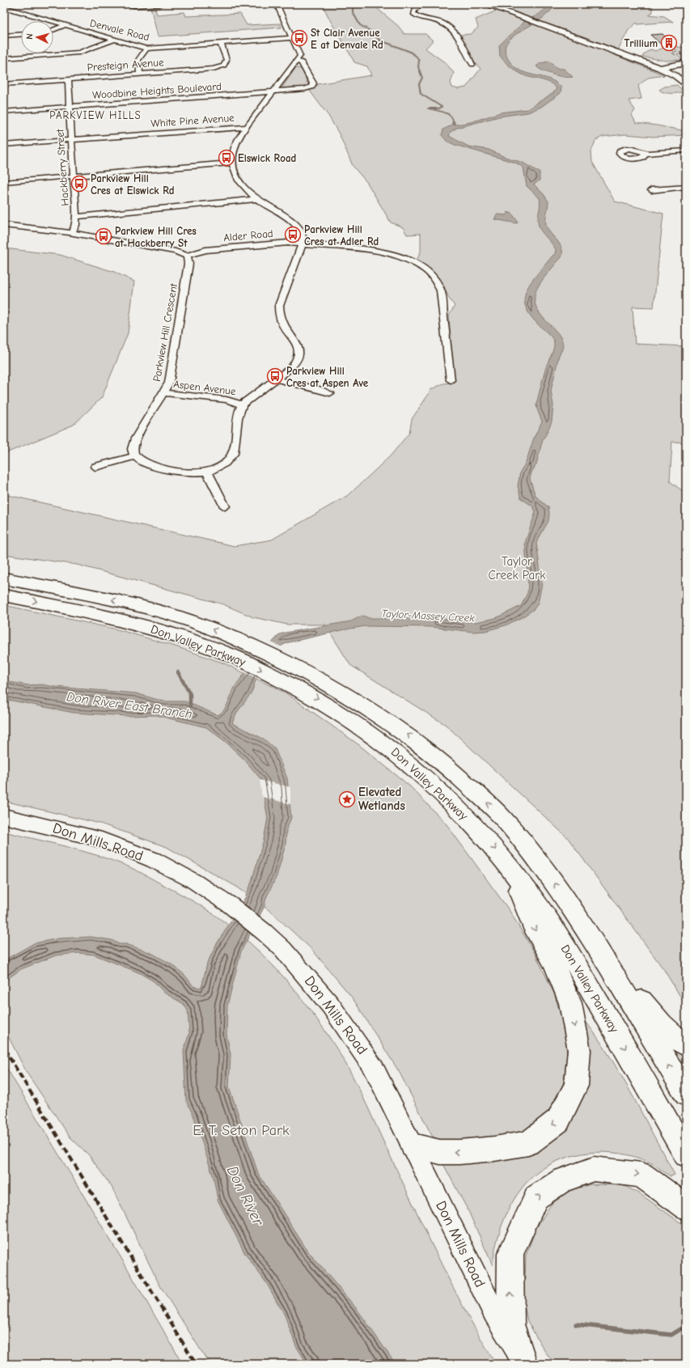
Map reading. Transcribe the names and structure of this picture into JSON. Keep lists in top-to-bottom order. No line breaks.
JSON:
{"streets":{"highway":["Don Valley Parkway"],"main road":["Don Mills Road"],"street":["Denvale Road","Presteign Avenue","Woodbine Heights Boulevard","White Pine Avenue","Hackberry Street","Alder Road","Parkview Hill Crescent","Aspen Avenue"]},"crossings":[["Denvale Road","Presteign Avenue"],["Presteign Avenue","Hackberry Street"],["Woodbine Heights Boulevard","Hackberry Street"],["White Pine Avenue","Hackberry Street"],["Alder Road","Parkview Hill Crescent"],["Parkview Hill Crescent","Aspen Avenue"]],"districts":["PARKVIEW HILLS"],"water":["Taylor-Massey Creek","Don River East Branch","Don River"],"parks":["Taylor Creek Park","E. T. Seton Park"],"places":{"bus stop":["St Clair Avenue E at Denvale Rd","Elswick Road","Parkview Hill Cres at Elswick Rd","Parkview Hill Cres at Adler Rd","Parkview Hill Cres at Hackberry St","Parkview Hill Cres at Aspen Ave"],"building":["Trillium"],"place":["Elevated Wetlands"]},"north":"left"}
